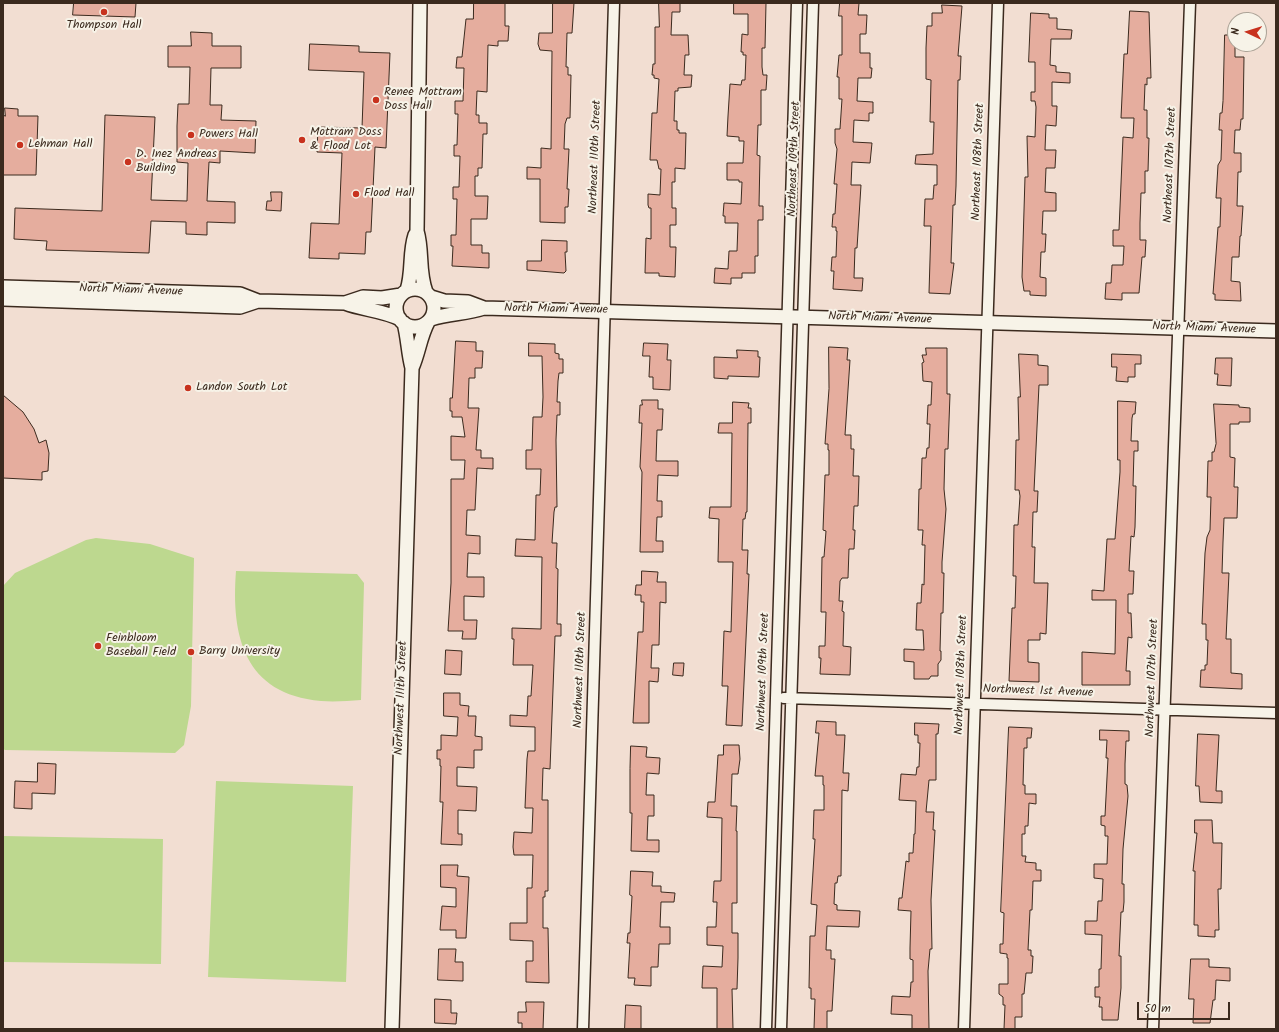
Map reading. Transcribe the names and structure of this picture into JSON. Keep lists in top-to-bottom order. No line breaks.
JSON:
{"streets":{"street":["Northeast 110th Street","Northeast 109th Street","Northeast 108th Street","Northeast 107th Street","North Miami Avenue","Northwest 110th Street","Northwest 109th Street","Northwest 108th Street","Northwest 107th Street","Northwest 1st Avenue","Northwest 111th Street"]},"crossings":[["Northeast 110th Street","North Miami Avenue"],["Northeast 110th Street","Northwest 110th Street"],["Northeast 109th Street","North Miami Avenue"],["Northeast 109th Street","Northwest 109th Street"],["Northeast 108th Street","North Miami Avenue"],["Northeast 108th Street","Northwest 108th Street"],["Northeast 107th Street","North Miami Avenue"],["Northeast 107th Street","Northwest 107th Street"],["North Miami Avenue","Northwest 110th Street"],["North Miami Avenue","Northwest 109th Street"],["North Miami Avenue","Northwest 108th Street"],["North Miami Avenue","Northwest 107th Street"],["North Miami Avenue","Northwest 111th Street"],["Northwest 109th Street","Northwest 1st Avenue"],["Northwest 108th Street","Northwest 1st Avenue"],["Northwest 107th Street","Northwest 1st Avenue"]],"places":["Thompson Hall","Renee Mottram Doss Hall","Powers Hall","Mottram Doss & Flood Lot","Lehman Hall","D. Inez Andreas Building","Flood Hall","Landon South Lot","Feinbloom Baseball Field","Barry University"],"scale_bar":"50 m","north":"left"}
